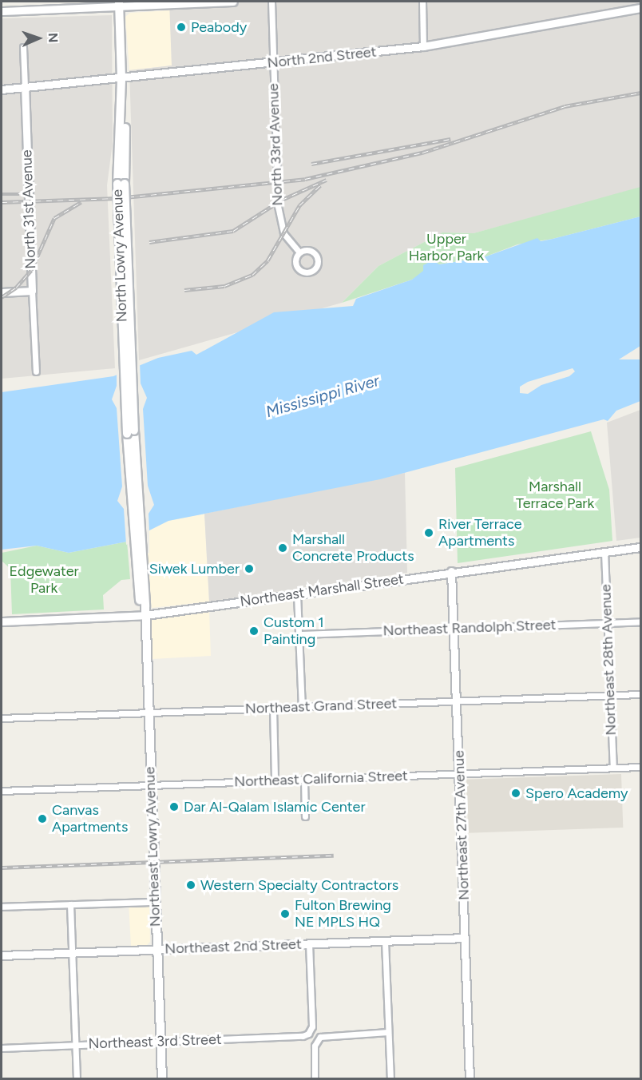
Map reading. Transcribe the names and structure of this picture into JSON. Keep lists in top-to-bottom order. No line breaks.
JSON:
{"streets":{"main road":["North Lowry Avenue","Northeast Lowry Avenue"],"street":["North 2nd Street","North 33rd Avenue","North 31st Avenue","Northeast Marshall Street","Northeast Randolph Street","Northeast 28th Avenue","Northeast Grand Street","Northeast California Street","Northeast 27th Avenue","Northeast 2nd Street","Northeast 3rd Street"]},"crossings":[["North 2nd Street","North 33rd Avenue"],["North 2nd Street","North 31st Avenue"],["North 2nd Street","North Lowry Avenue"],["North Lowry Avenue","Northeast Lowry Avenue"],["Northeast Marshall Street","Northeast 28th Avenue"],["Northeast Marshall Street","Northeast 27th Avenue"],["Northeast Marshall Street","Northeast Lowry Avenue"],["Northeast Randolph Street","Northeast 28th Avenue"],["Northeast Randolph Street","Northeast 27th Avenue"],["Northeast 28th Avenue","Northeast Grand Street"],["Northeast 28th Avenue","Northeast California Street"],["Northeast Grand Street","Northeast 27th Avenue"],["Northeast Grand Street","Northeast Lowry Avenue"],["Northeast California Street","Northeast 27th Avenue"],["Northeast California Street","Northeast Lowry Avenue"],["Northeast 27th Avenue","Northeast 2nd Street"],["Northeast Lowry Avenue","Northeast 2nd Street"],["Northeast Lowry Avenue","Northeast 3rd Street"],["Northeast 2nd Street","Northeast 3rd Street"]],"water":["Mississippi River"],"parks":["Upper Harbor Park","Marshall Terrace Park","Edgewater Park"],"places":["Peabody","River Terrace Apartments","Marshall Concrete Products","Siwek Lumber","Custom 1 Painting","Spero Academy","Dar Al-Qalam Islamic Center","Canvas Apartments","Western Specialty Contractors","Fulton Brewing NE MPLS HQ"],"north":"right"}
